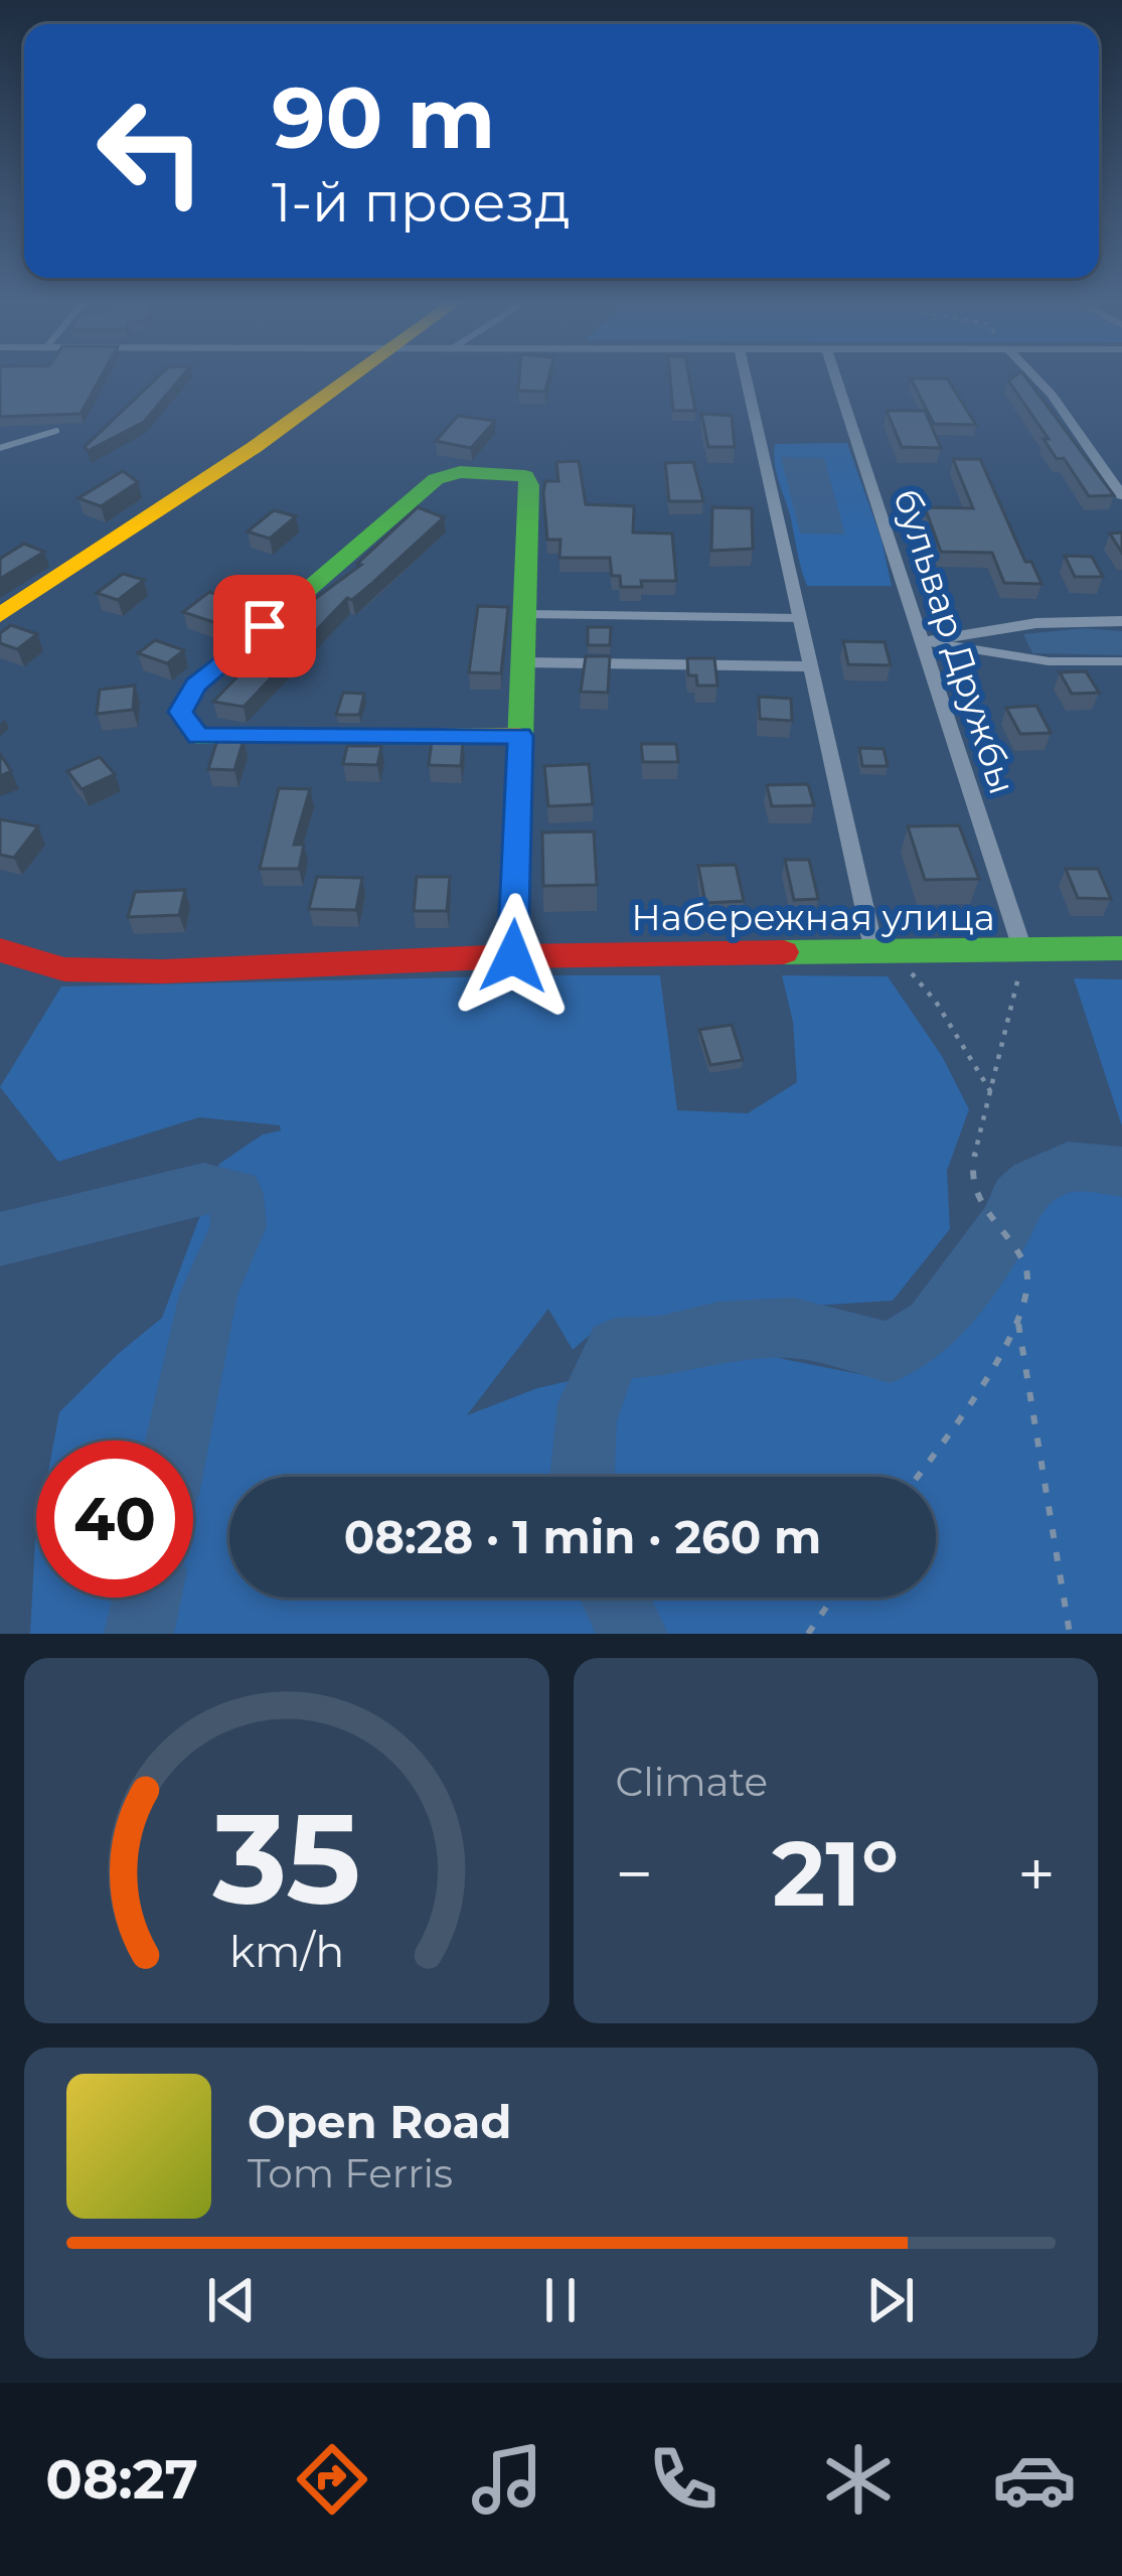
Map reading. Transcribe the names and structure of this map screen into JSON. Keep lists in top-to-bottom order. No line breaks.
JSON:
{"streets":{"street":["бульвар Дружбы","Набережная улица"]},"crossings":[["бульвар Дружбы","Набережная улица"]],"page":{"turn":["90 m","1-й проезд"],"limit":"40","trip":"08:28 · 1 min · 260 m","tile":"Climate","heat":["−","21°","+"],"song":["Open Road","Tom Ferris"],"tabs":"08:27","gauge":["35","km/h"]}}
